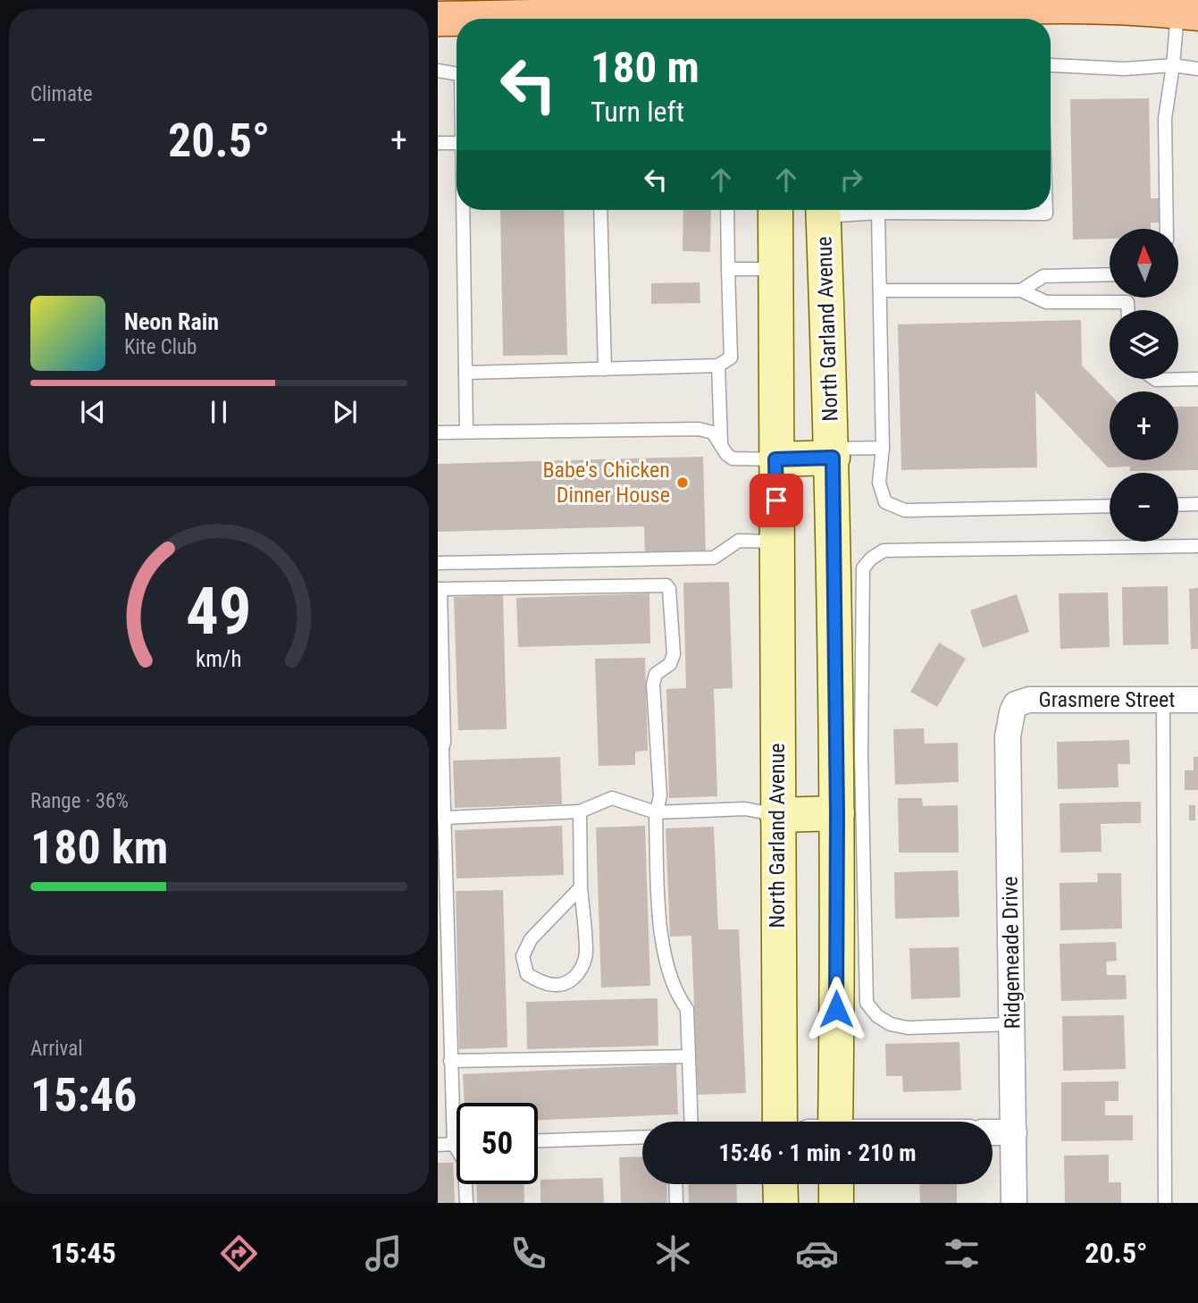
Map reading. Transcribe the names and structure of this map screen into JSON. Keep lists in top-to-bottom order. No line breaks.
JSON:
{"streets":{"main road":["North Garland Avenue"],"street":["Grasmere Street","Ridgemeade Drive"]},"crossings":[["Grasmere Street","Ridgemeade Drive"]],"places":["Babe's Chicken Dinner House"],"north":"top","page":{"tile":["Climate",["Range · 36%","180 km"],["Arrival","15:46"]],"turn":["180 m","Turn left"],"heat":["−","20.5°","+"],"map_buttons":["+","−"],"song":["Neon Rain","Kite Club"],"limit":"50","trip":"15:46 · 1 min · 210 m","tabs":["15:45","20.5°"],"gauge":["49","km/h"]}}
